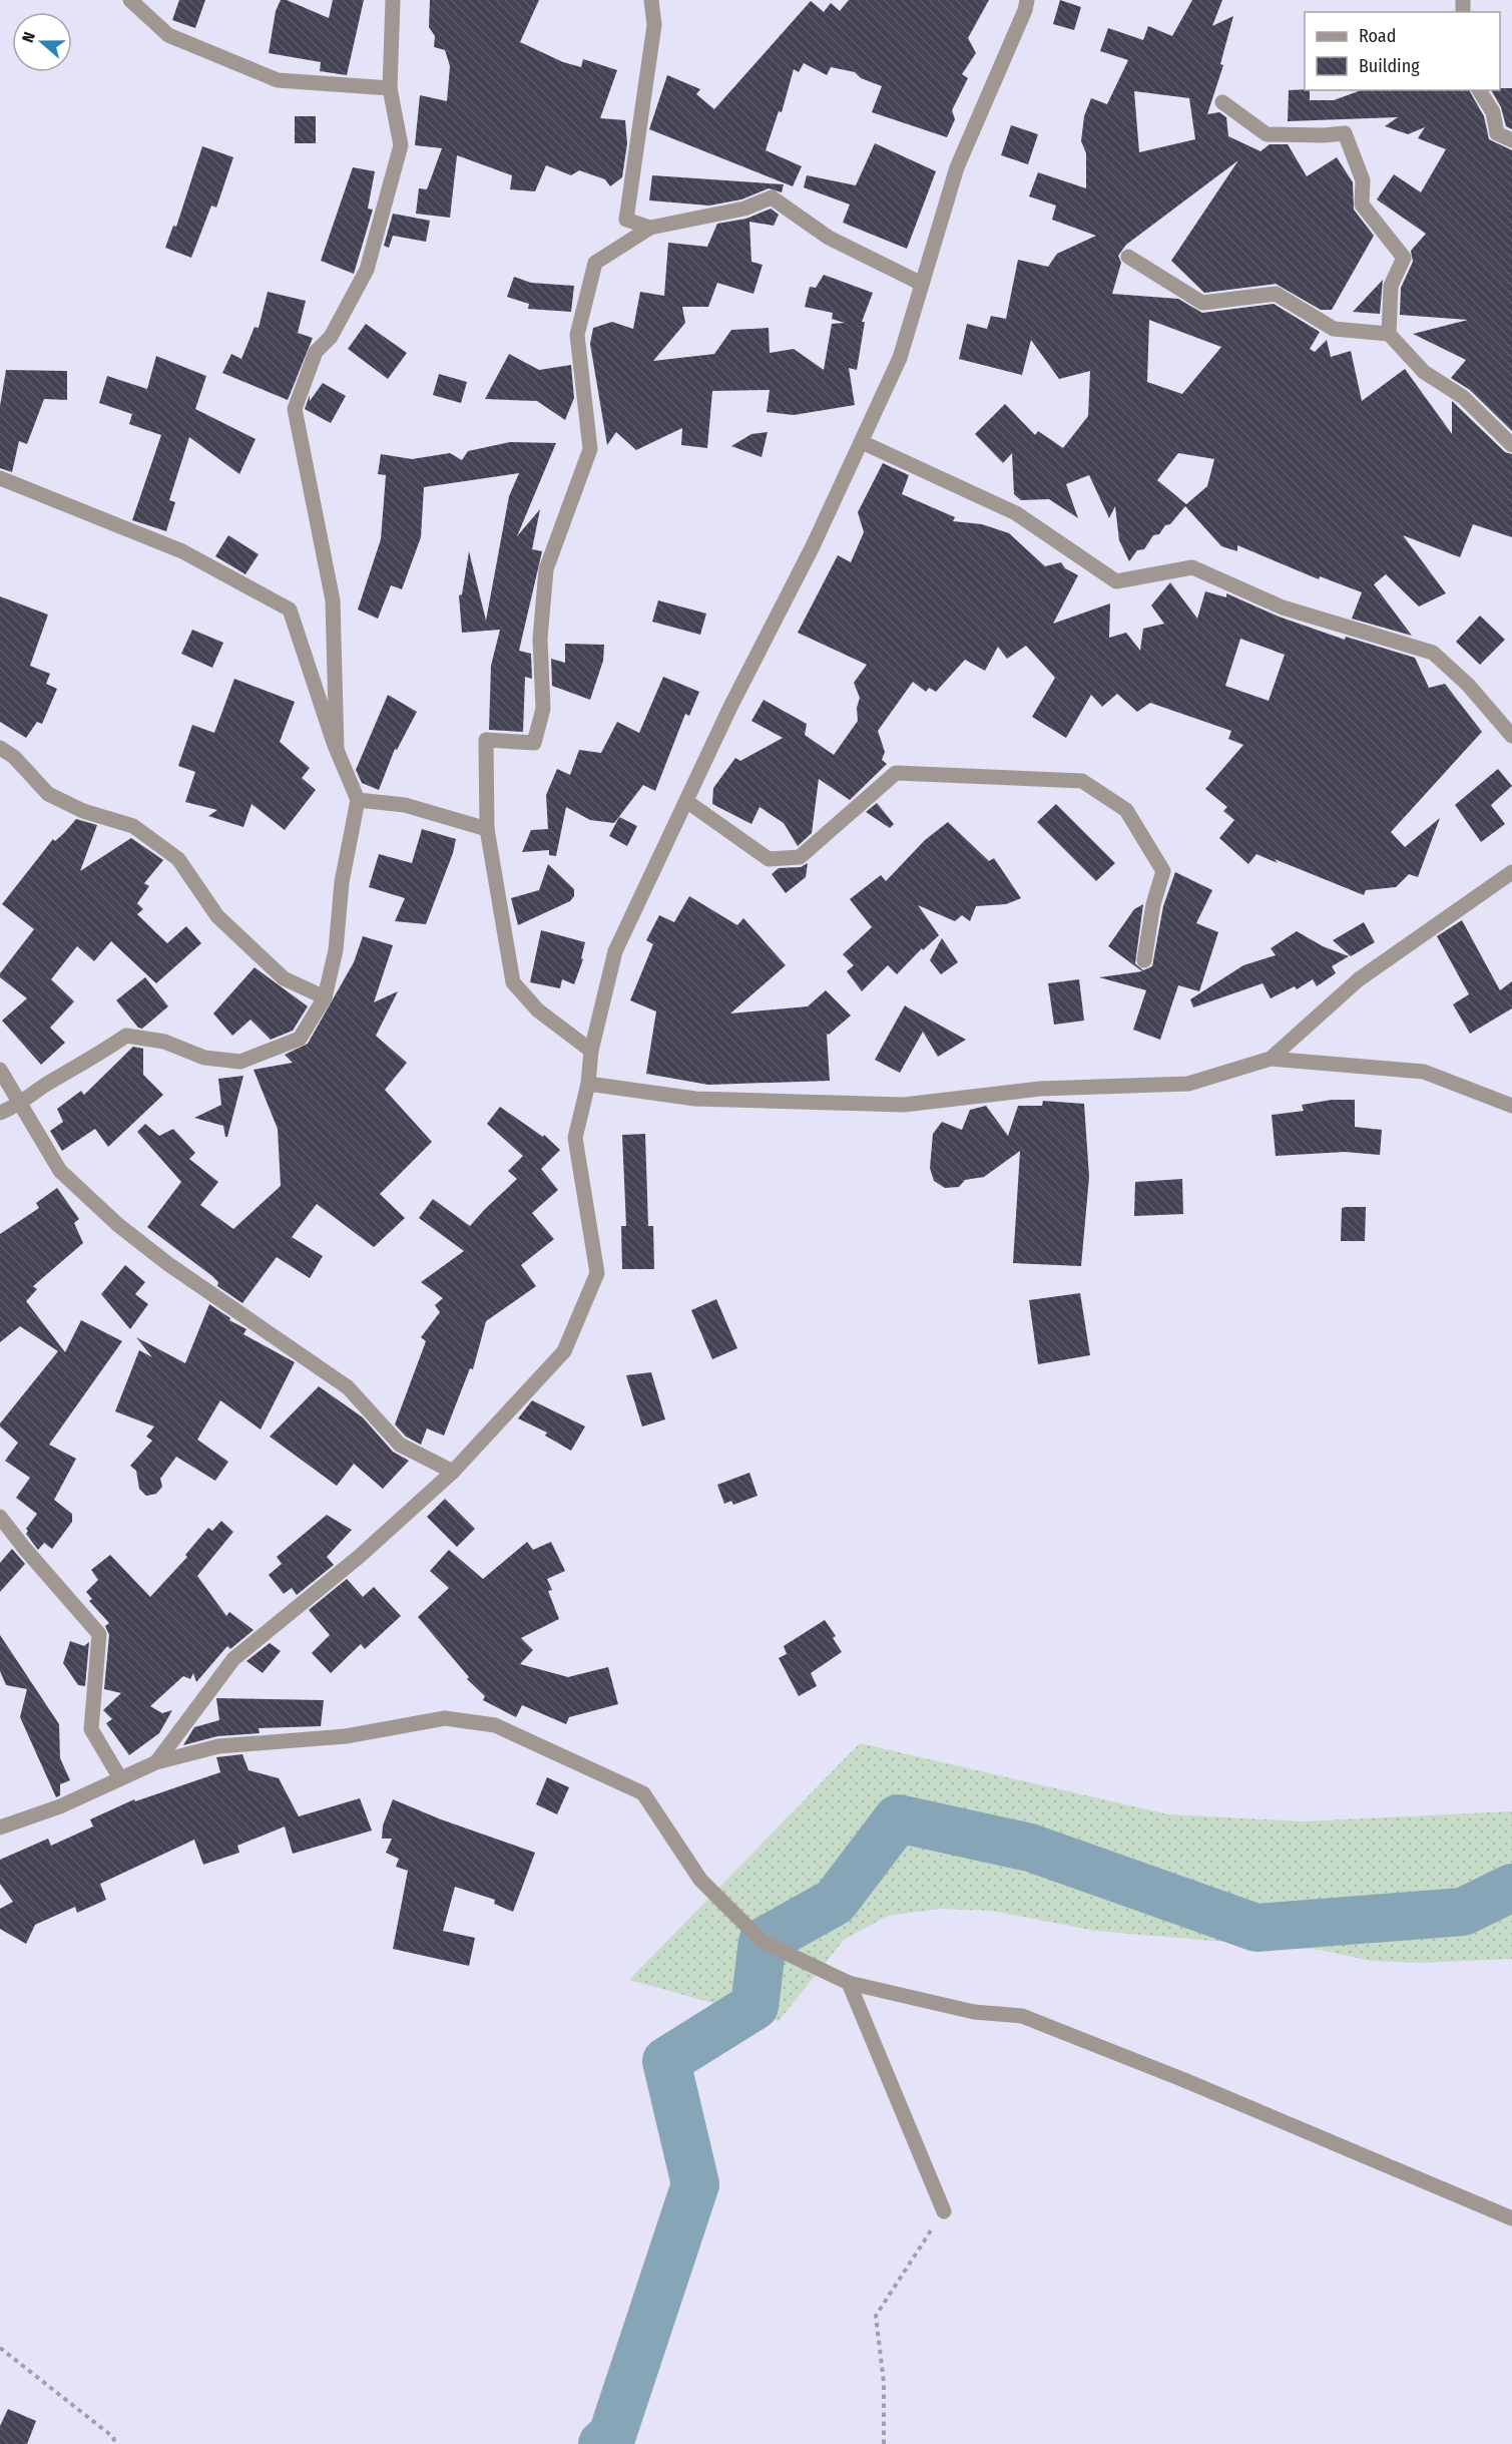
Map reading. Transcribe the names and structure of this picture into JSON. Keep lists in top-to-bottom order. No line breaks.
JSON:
{"legend":["Road","Building"],"north":"left"}
